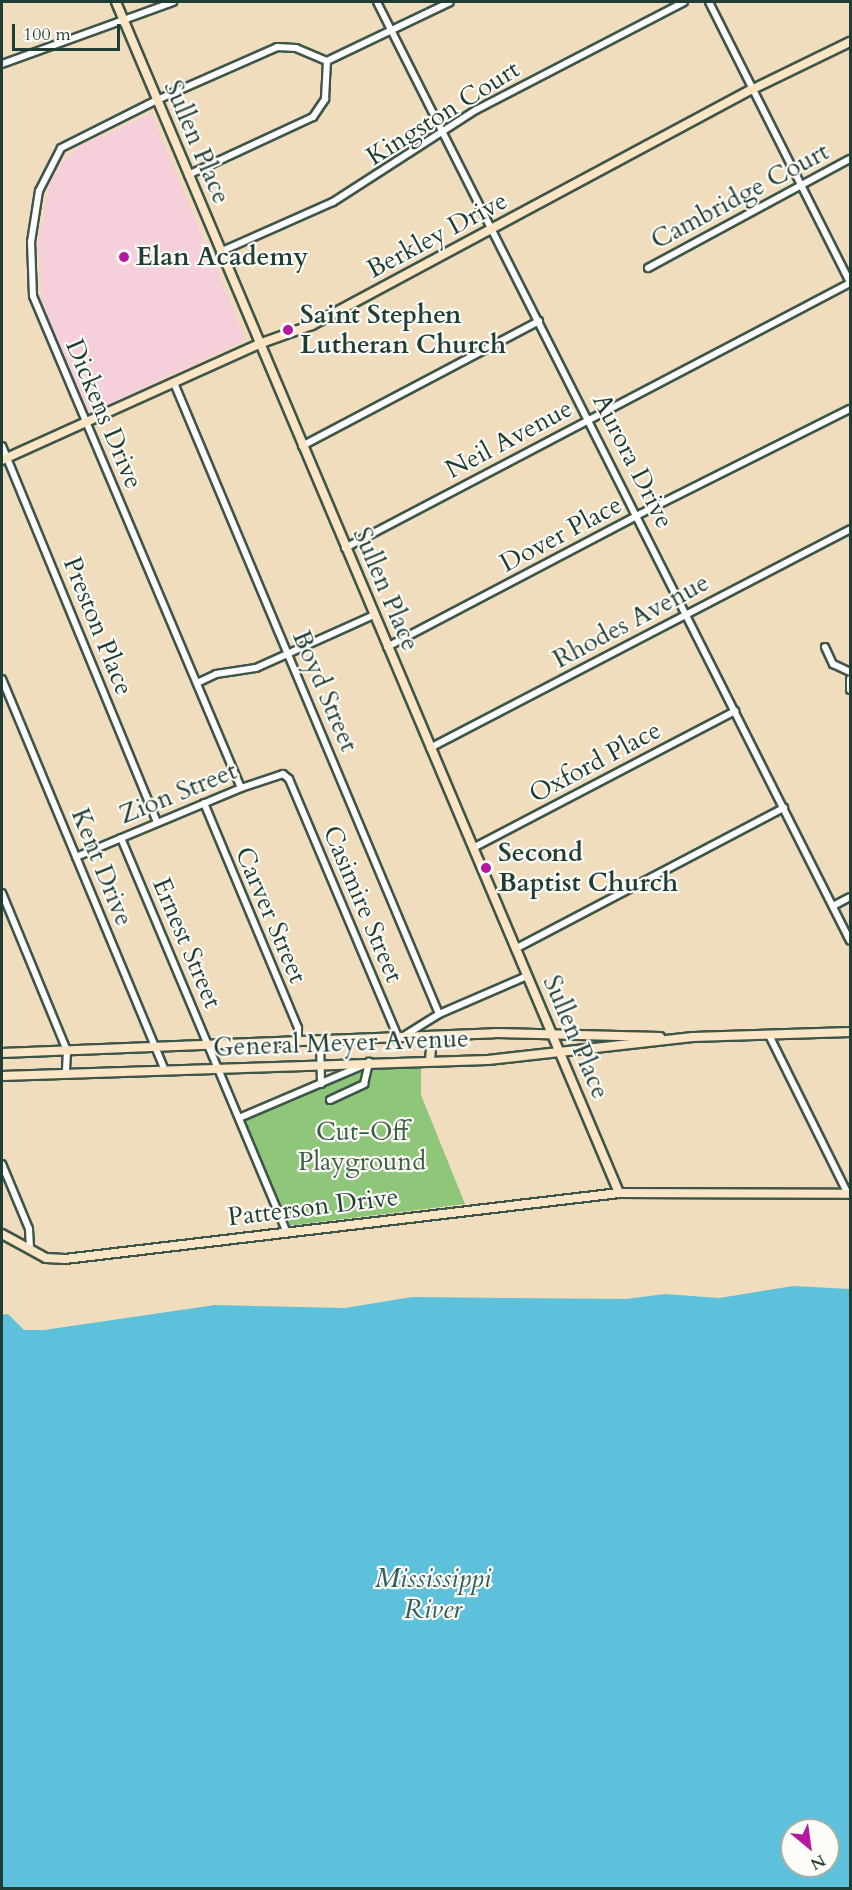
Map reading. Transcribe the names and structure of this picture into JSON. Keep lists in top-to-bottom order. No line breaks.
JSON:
{"streets":{"street":["Kingston Court","Sullen Place","Cambridge Court","Berkley Drive","Dickens Drive","Neil Avenue","Aurora Drive","Dover Place","Rhodes Avenue","Preston Place","Boyd Street","Oxford Place","Zion Street","Kent Drive","Casimire Street","Carver Street","Ernest Street","General Meyer Avenue","Patterson Drive"]},"crossings":[["Kingston Court","Sullen Place"],["Kingston Court","Aurora Drive"],["Sullen Place","Berkley Drive"],["Sullen Place","Dickens Drive"],["Sullen Place","Neil Avenue"],["Sullen Place","Dover Place"],["Sullen Place","Rhodes Avenue"],["Sullen Place","Oxford Place"],["Sullen Place","General Meyer Avenue"],["Sullen Place","Patterson Drive"],["Berkley Drive","Dickens Drive"],["Berkley Drive","Aurora Drive"],["Berkley Drive","Preston Place"],["Berkley Drive","Boyd Street"],["Dickens Drive","Zion Street"],["Neil Avenue","Aurora Drive"],["Aurora Drive","Dover Place"],["Aurora Drive","Rhodes Avenue"],["Aurora Drive","Oxford Place"],["Preston Place","Zion Street"],["Zion Street","Kent Drive"],["Zion Street","Casimire Street"],["Zion Street","Carver Street"],["Zion Street","Ernest Street"],["Kent Drive","General Meyer Avenue"],["Casimire Street","General Meyer Avenue"],["Carver Street","General Meyer Avenue"],["Ernest Street","General Meyer Avenue"],["Ernest Street","Patterson Drive"]],"water":["Mississippi River"],"parks":["Cut-Off Playground"],"places":["Elan Academy","Saint Stephen Lutheran Church","Second Baptist Church"],"scale_bar":"100 m","north":"bottom right"}
